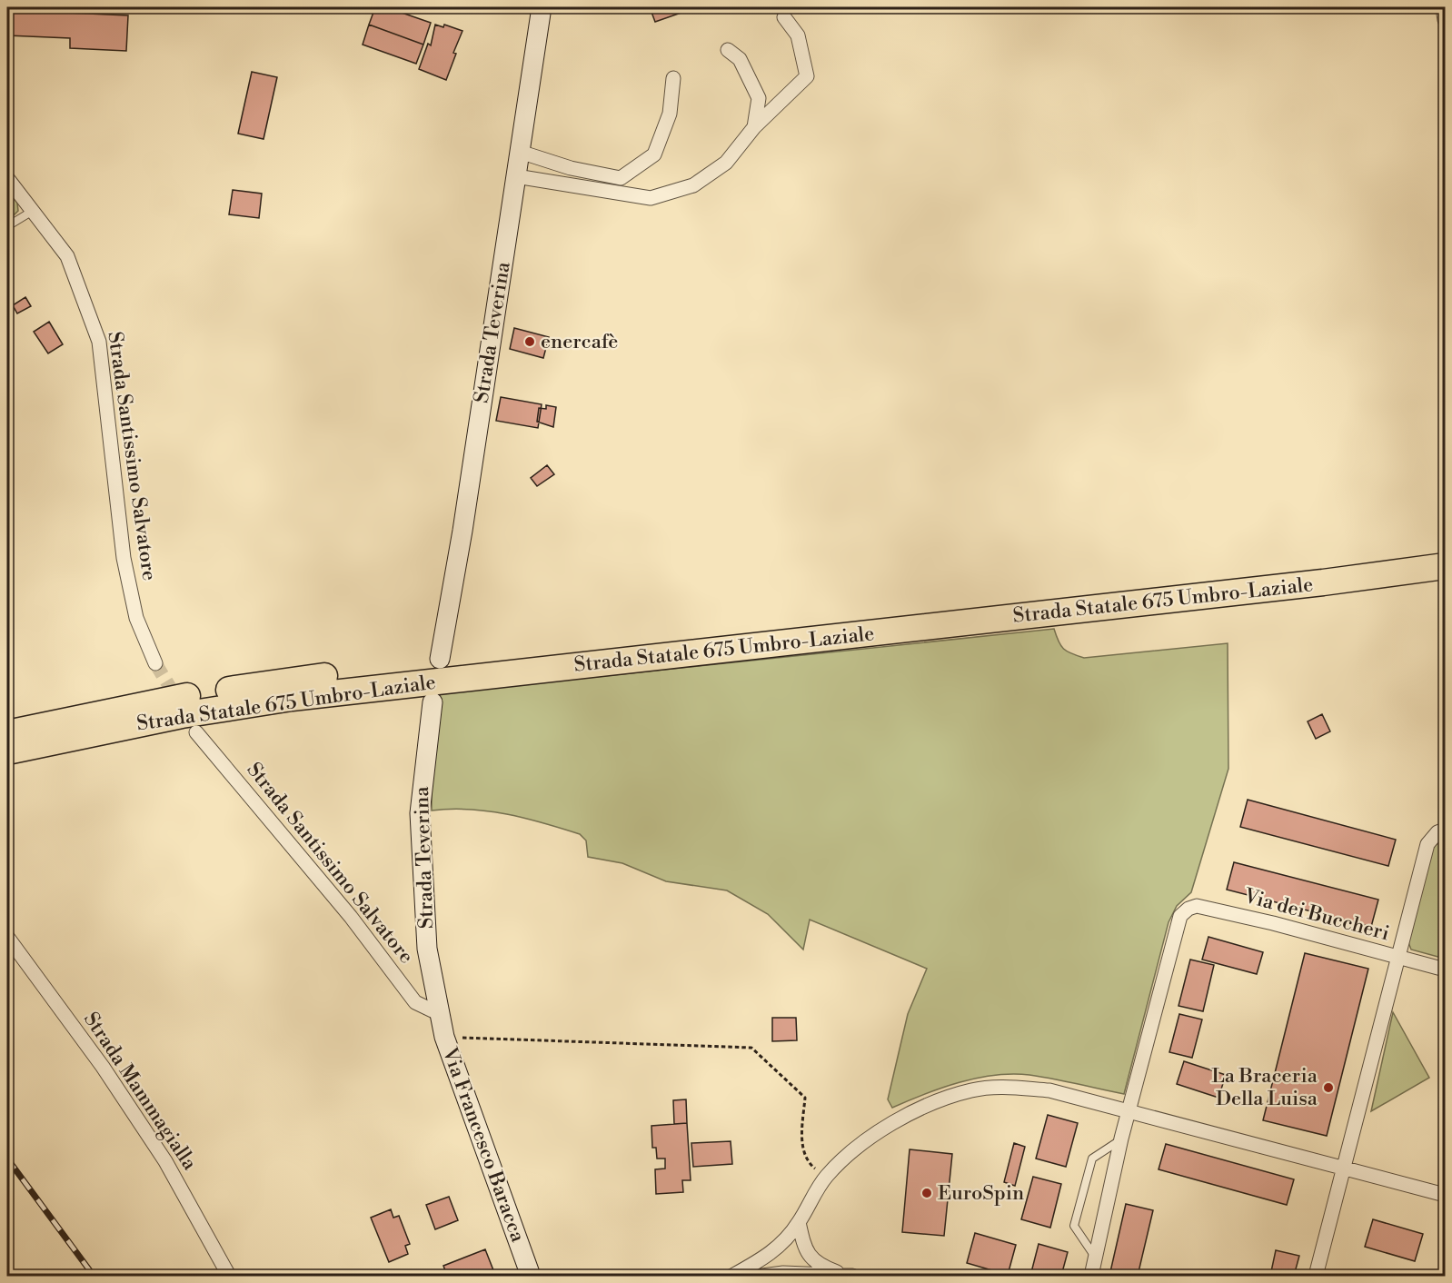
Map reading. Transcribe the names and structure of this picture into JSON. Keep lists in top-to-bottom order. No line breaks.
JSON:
{"streets":{"highway":["Strada Statale 675 Umbro-Laziale"],"main road":["Strada Teverina","Via Francesco Baracca"],"street":["Strada Santissimo Salvatore","Via dei Buccheri","Strada Mammagialla"]},"crossings":[["Strada Teverina","Strada Santissimo Salvatore"],["Strada Teverina","Via Francesco Baracca"],["Strada Santissimo Salvatore","Via Francesco Baracca"]],"places":["enercafè","La Braceria Della Luisa","EuroSpin"]}
